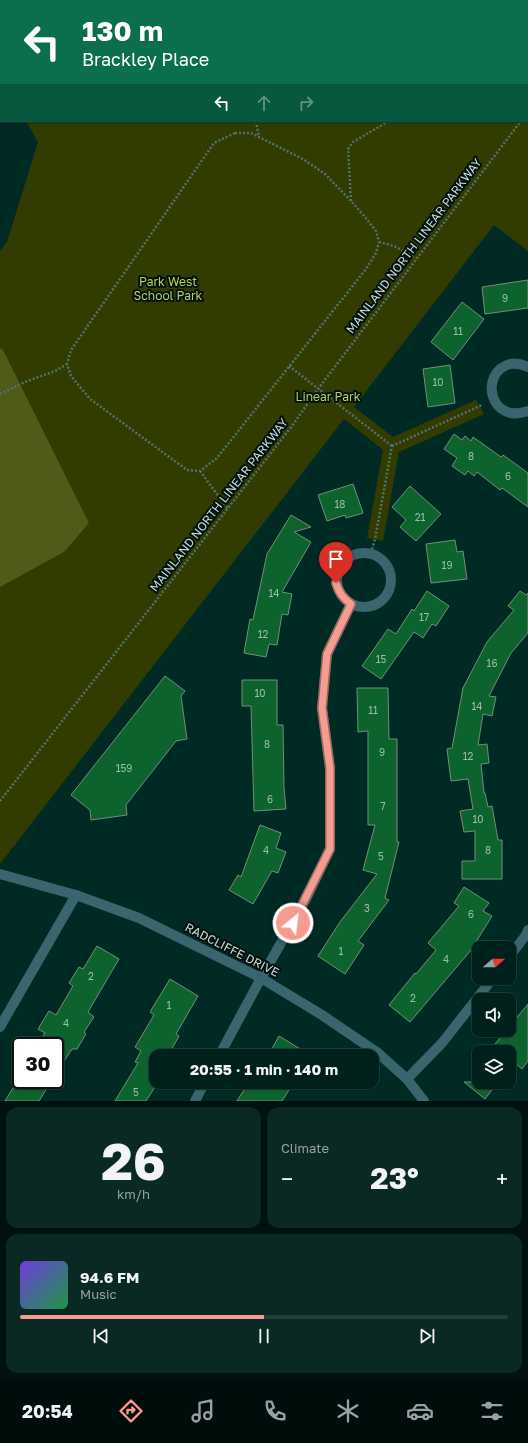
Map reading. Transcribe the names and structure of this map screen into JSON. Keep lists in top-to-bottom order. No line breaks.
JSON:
{"streets":{"street":["RADCLIFFE DRIVE"],"path":["MAINLAND NORTH LINEAR PARKWAY"]},"parks":["Park West School Park","Linear Park"],"house_numbers":["9","11","10","8","6","18","21","19","14","17","12","15","16","10","14","11","8","9","12","159","6","7","10","4","8","5","3","6","1","4","2","2","1","4","5"],"north":"right","page":{"turn":["130 m","Brackley Place"],"limit":"30","trip":"20:55 · 1 min · 140 m","tile":[["26","km/h"],"Climate"],"heat":["−","23°","+"],"song":["94.6 FM","Music"],"tabs":"20:54"}}
